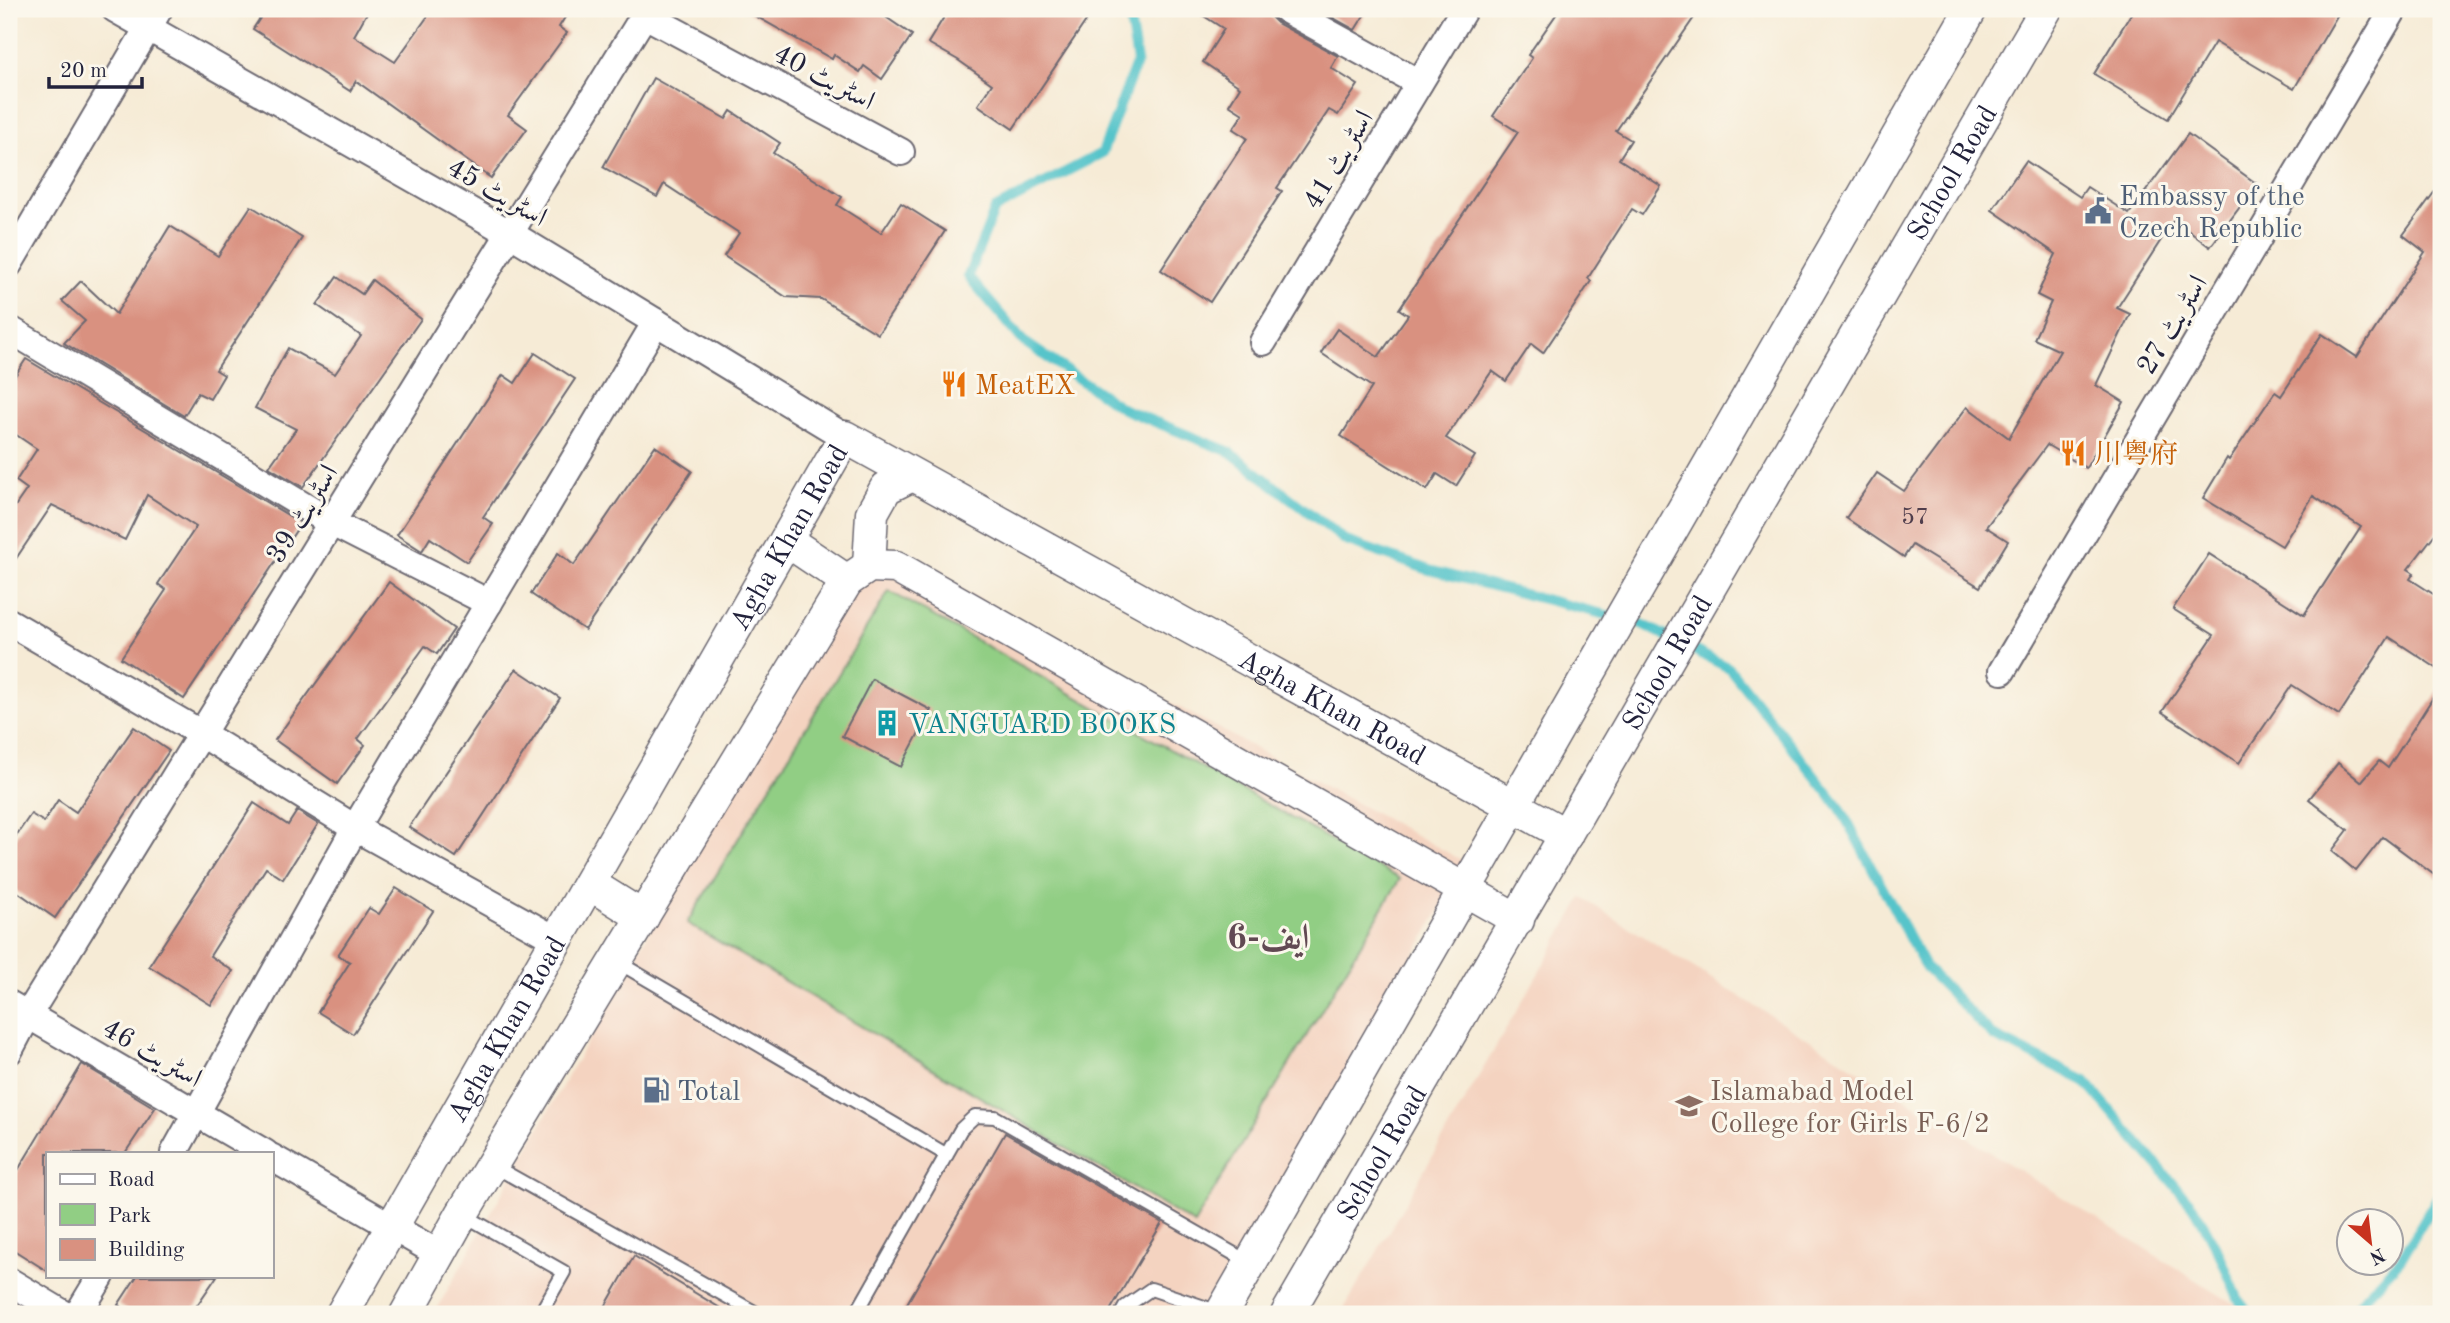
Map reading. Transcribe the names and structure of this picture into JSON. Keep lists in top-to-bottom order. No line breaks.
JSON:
{"streets":{"street":["اسٹریٹ 40","اسٹریٹ 41","School Road","اسٹریٹ 45","اسٹریٹ 27","اسٹریٹ 39","Agha Khan Road","اسٹریٹ 46"]},"crossings":[["اسٹریٹ 40","اسٹریٹ 39"],["School Road","Agha Khan Road"],["اسٹریٹ 45","اسٹریٹ 39"],["اسٹریٹ 45","Agha Khan Road"],["اسٹریٹ 39","اسٹریٹ 46"]],"districts":["ایف-6"],"places":{"public building":["Embassy of the Czech Republic"],"restaurant":["MeatEX","川粤府"],"building":["VANGUARD BOOKS"],"fuel station":["Total"],"school or university":["Islamabad Model College for Girls F-6/2"]},"house_numbers":["57"],"legend":["Road","Park","Building"],"scale_bar":"20 m","north":"bottom right"}
